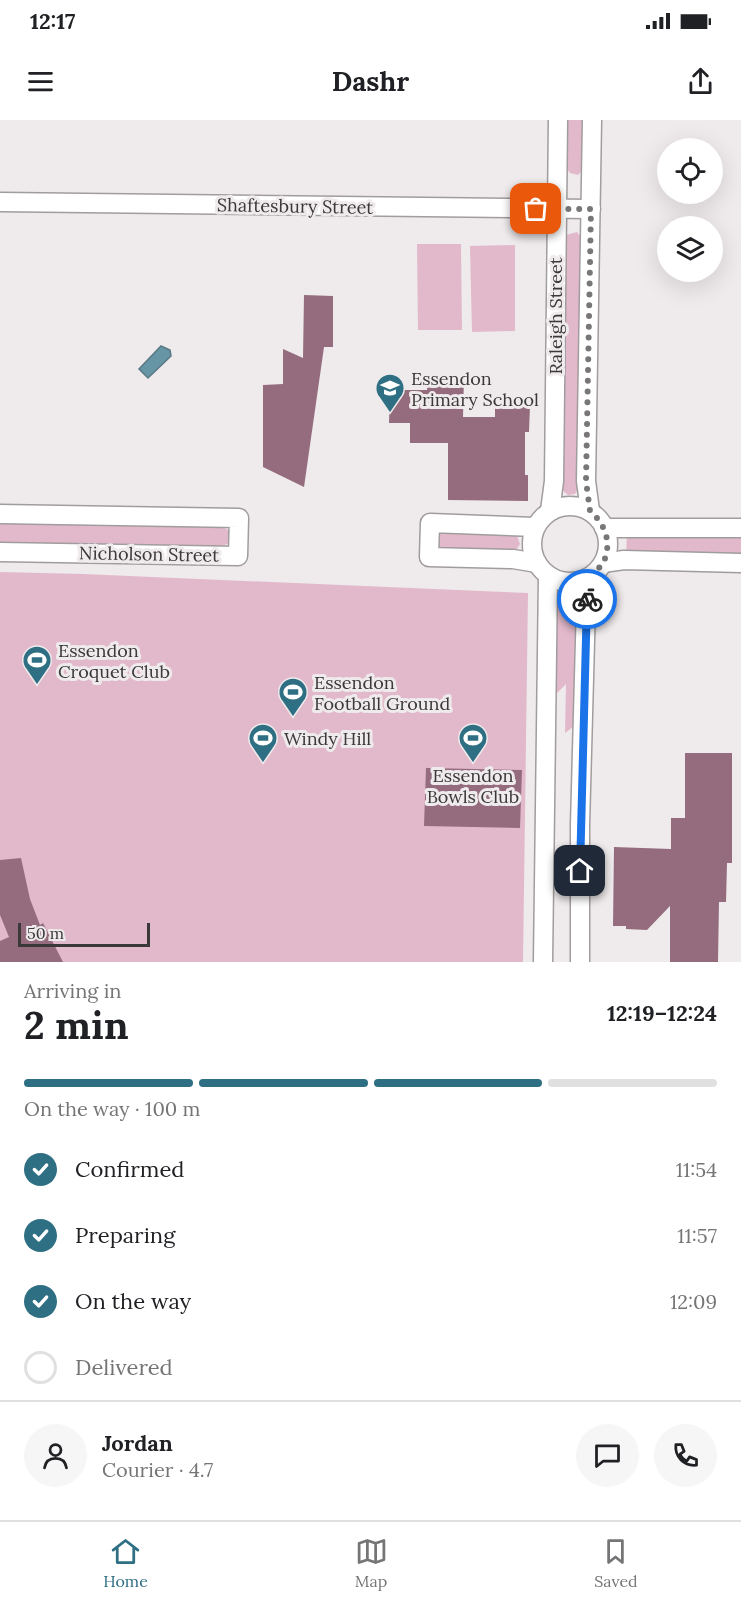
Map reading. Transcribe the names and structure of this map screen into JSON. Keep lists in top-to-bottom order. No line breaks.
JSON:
{"streets":{"street":["Shaftesbury Street","Raleigh Street","Nicholson Street"]},"crossings":[["Shaftesbury Street","Raleigh Street"]],"places":{"school or university":["Essendon Primary School"],"sports":["Essendon Croquet Club","Essendon Football Ground","Windy Hill","Essendon Bowls Club"]},"scale_bar":"50 m","page":{"status":"12:17","header":"Dashr","scale":"50 m","heading":["2 min","Arriving in","12:19–12:24"],"panel":["Jordan","Courier · 4.7"],"bar":"On the way · 100 m","list":[["Confirmed","11:54"],["Preparing","11:57"],["On the way","12:09"],"Delivered"],"tabs":["Home","Map","Saved"]}}
